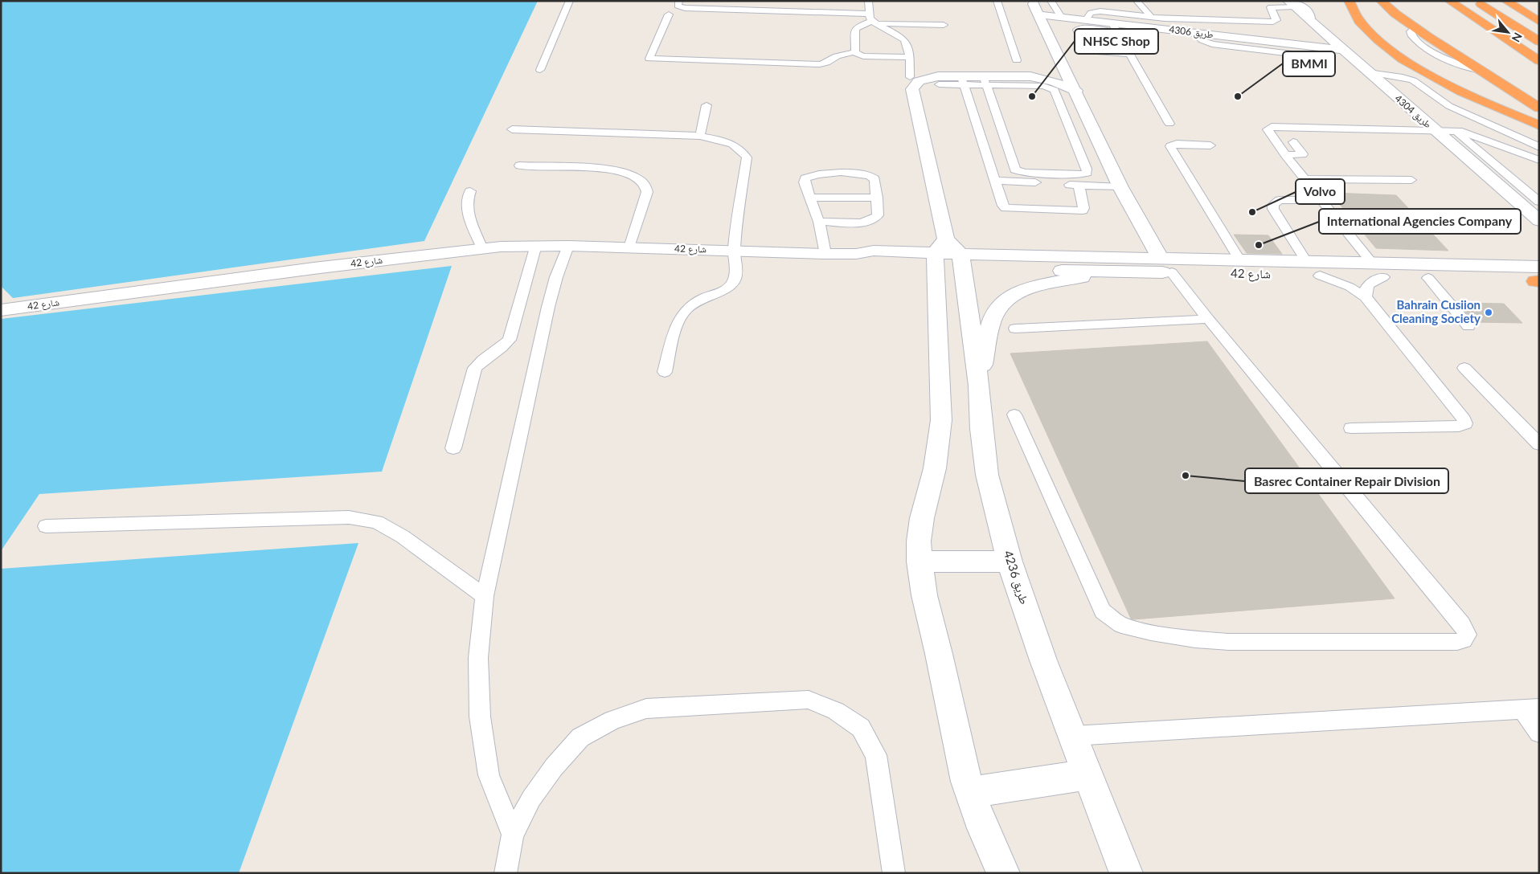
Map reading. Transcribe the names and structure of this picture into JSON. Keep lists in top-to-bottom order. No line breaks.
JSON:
{"streets":{"street":["طريق 4306","طريق 4304","شارع 42","طريق 4236"]},"crossings":[["طريق 4306","طريق 4304"],["شارع 42","طريق 4236"]],"places":["NHSC Shop","BMMI","Volvo","International Agencies Company","Bahrain Cusiion Cleaning Society","Basrec Container Repair Division"],"north":"bottom right"}
